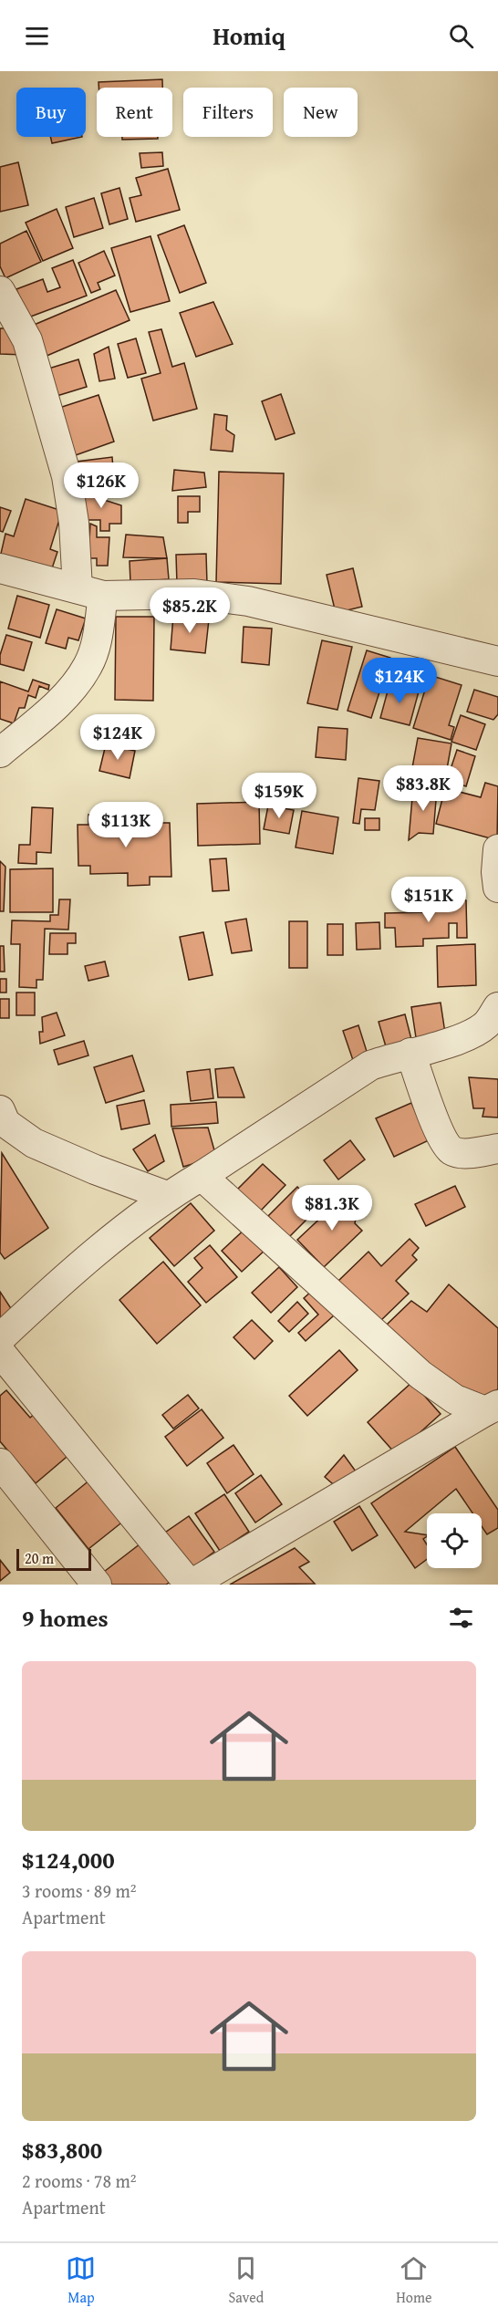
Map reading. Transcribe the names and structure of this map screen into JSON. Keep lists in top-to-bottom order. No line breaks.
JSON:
{"scale_bar":"20 m","page":{"header":"Homiq","chip":["Buy","Rent","Filters","New"],"price":["$126K","$85.2K","$124K","$124K","$83.8K","$159K","$113K","$151K","$81.3K"],"scale":"20 m","heading":"9 homes","list":[{"name":"$124,000","note":"3 rooms · 89 m² · Apartment"},{"name":"$83,800","note":"2 rooms · 78 m² · Apartment"}],"tabs":["Map","Saved","Home"]}}
